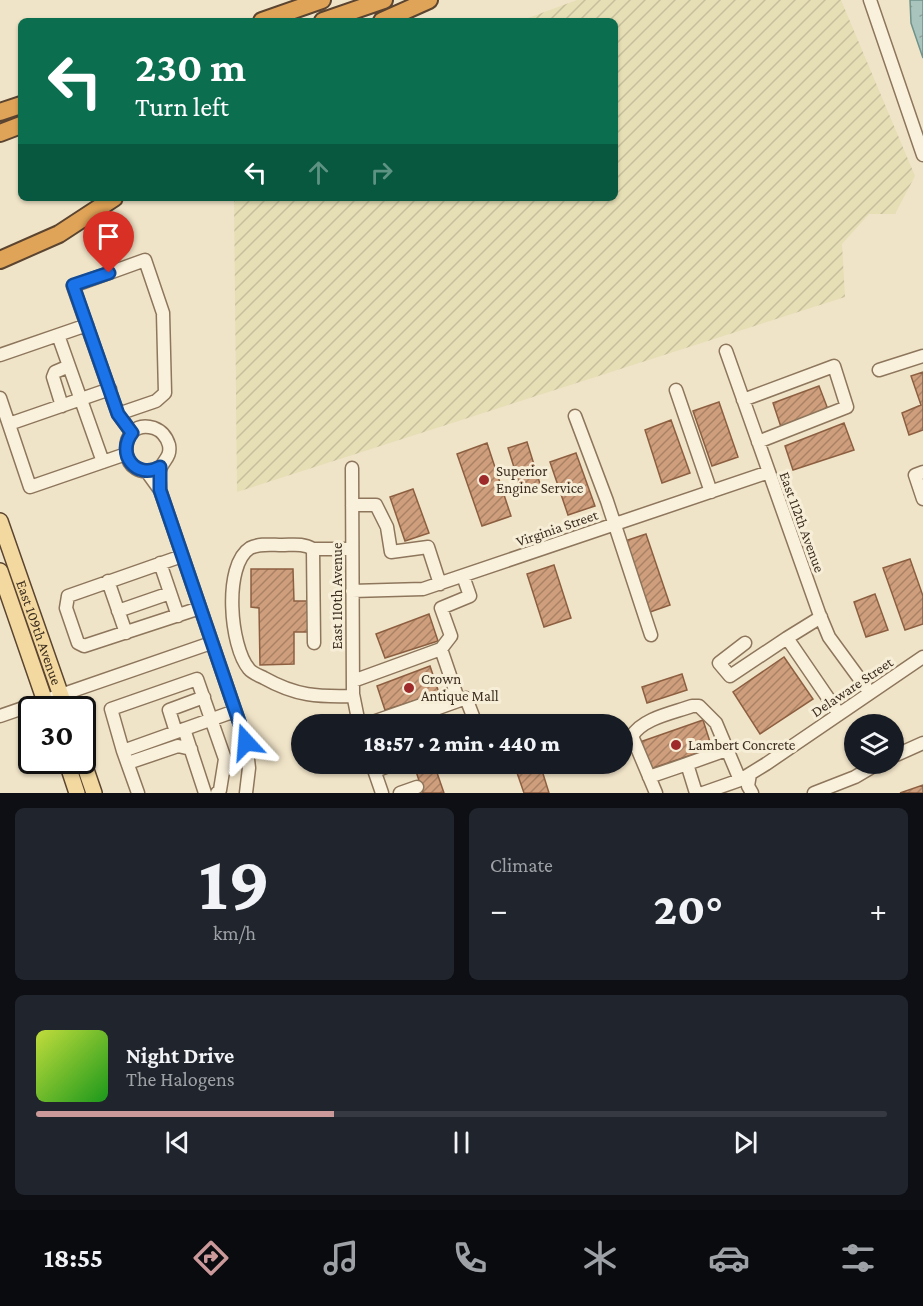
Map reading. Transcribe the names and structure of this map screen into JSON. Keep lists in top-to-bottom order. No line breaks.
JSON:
{"streets":{"main road":["East 109th Avenue"],"street":["East 112th Avenue","Virginia Street","East 110th Avenue","Delaware Street"]},"crossings":[["East 112th Avenue","Virginia Street"],["East 112th Avenue","Delaware Street"],["Virginia Street","East 110th Avenue"]],"places":["Superior Engine Service","Crown Antique Mall","Lambert Concrete"],"page":{"turn":["230 m","Turn left"],"limit":"30","trip":"18:57 · 2 min · 440 m","tile":[["19","km/h"],"Climate"],"heat":["−","20°","+"],"song":["Night Drive","The Halogens"],"tabs":"18:55"}}
